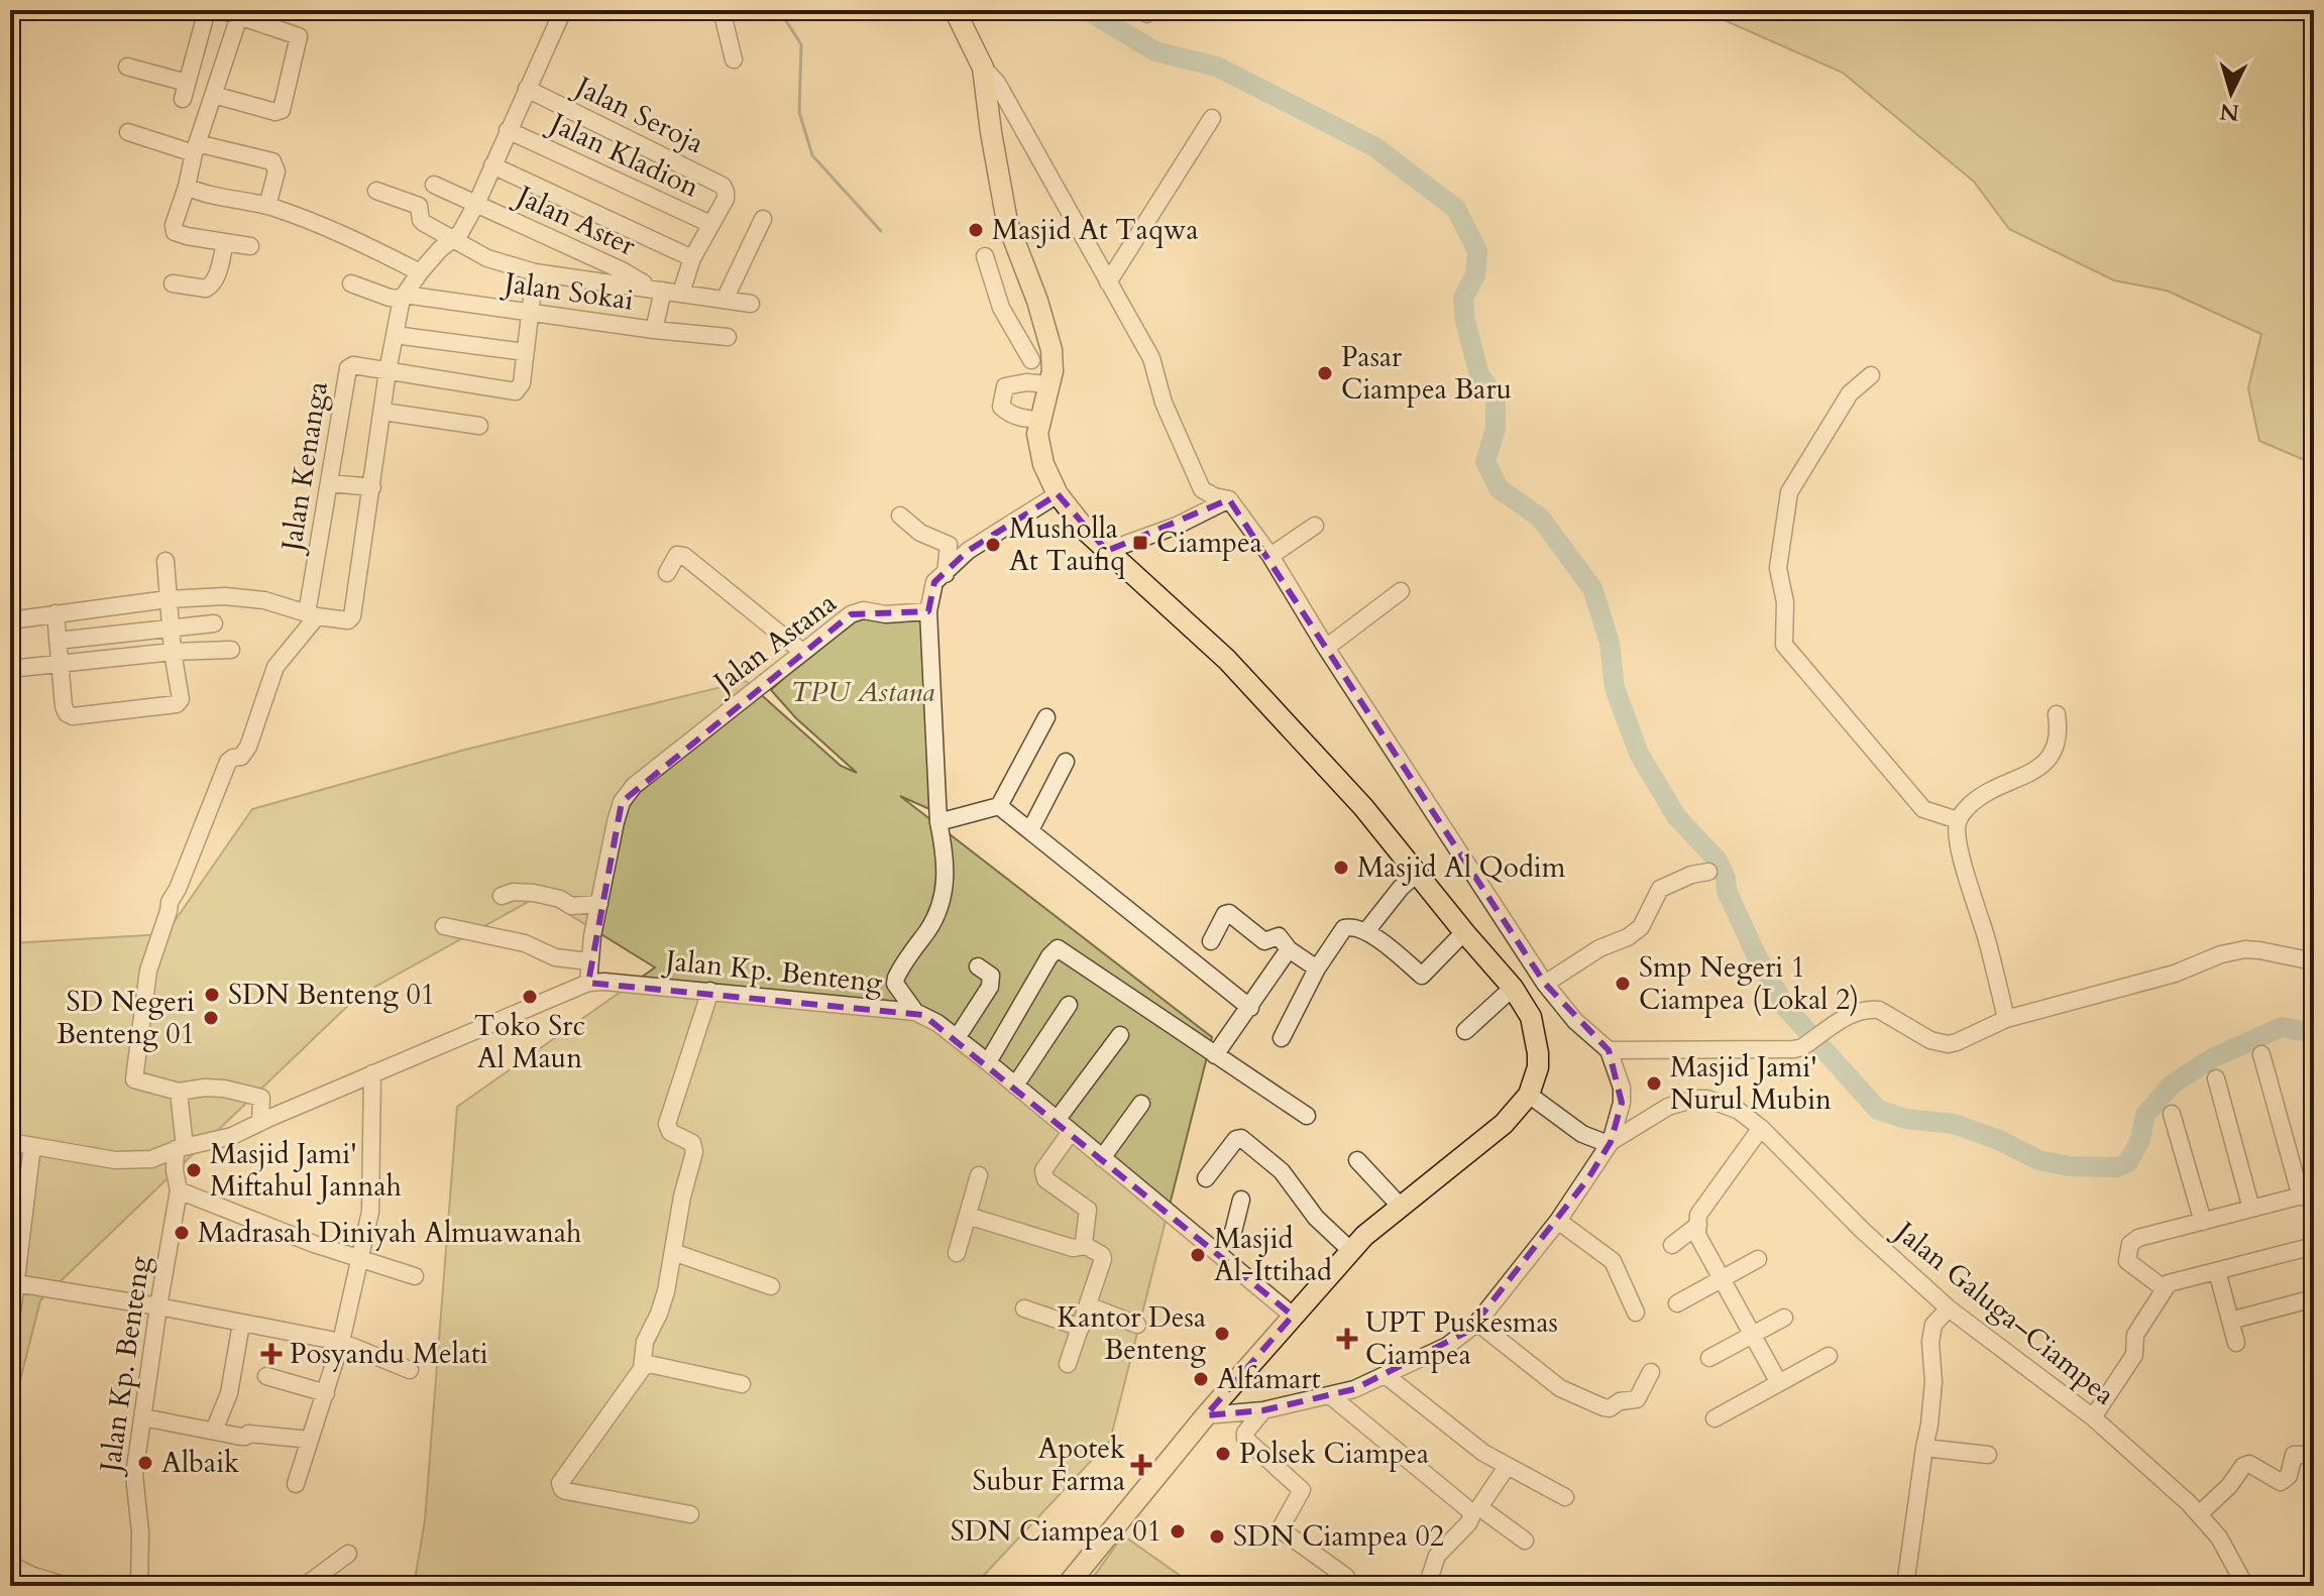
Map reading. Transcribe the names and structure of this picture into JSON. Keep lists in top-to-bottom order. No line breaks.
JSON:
{"streets":{"street":["Jalan Seroja","Jalan Kladion","Jalan Aster","Jalan Sokai","Jalan Kenanga","Jalan Astana","Jalan Kp. Benteng","Jalan Galuga–Ciampea"]},"crossings":[["Jalan Seroja","Jalan Kladion"],["Jalan Astana","Jalan Kp. Benteng"]],"parks":["TPU Astana"],"places":{"other":["Masjid At Taqwa","Pasar Ciampea Baru","Musholla At Taufiq","Masjid Al Qodim","Smp Negeri 1 Ciampea (Lokal 2)","SDN Benteng 01","Toko Src Al Maun","SD Negeri Benteng 01","Masjid Jami' Nurul Mubin","Masjid Jami' Miftahul Jannah","Madrasah Diniyah Almuawanah","Masjid Al-Ittihad","Kantor Desa Benteng","Alfamart","Polsek Ciampea","Albaik","SDN Ciampea 01","SDN Ciampea 02"],"transit":["Ciampea"],"health":["UPT Puskesmas Ciampea","Posyandu Melati","Apotek Subur Farma"]},"north":"bottom"}
